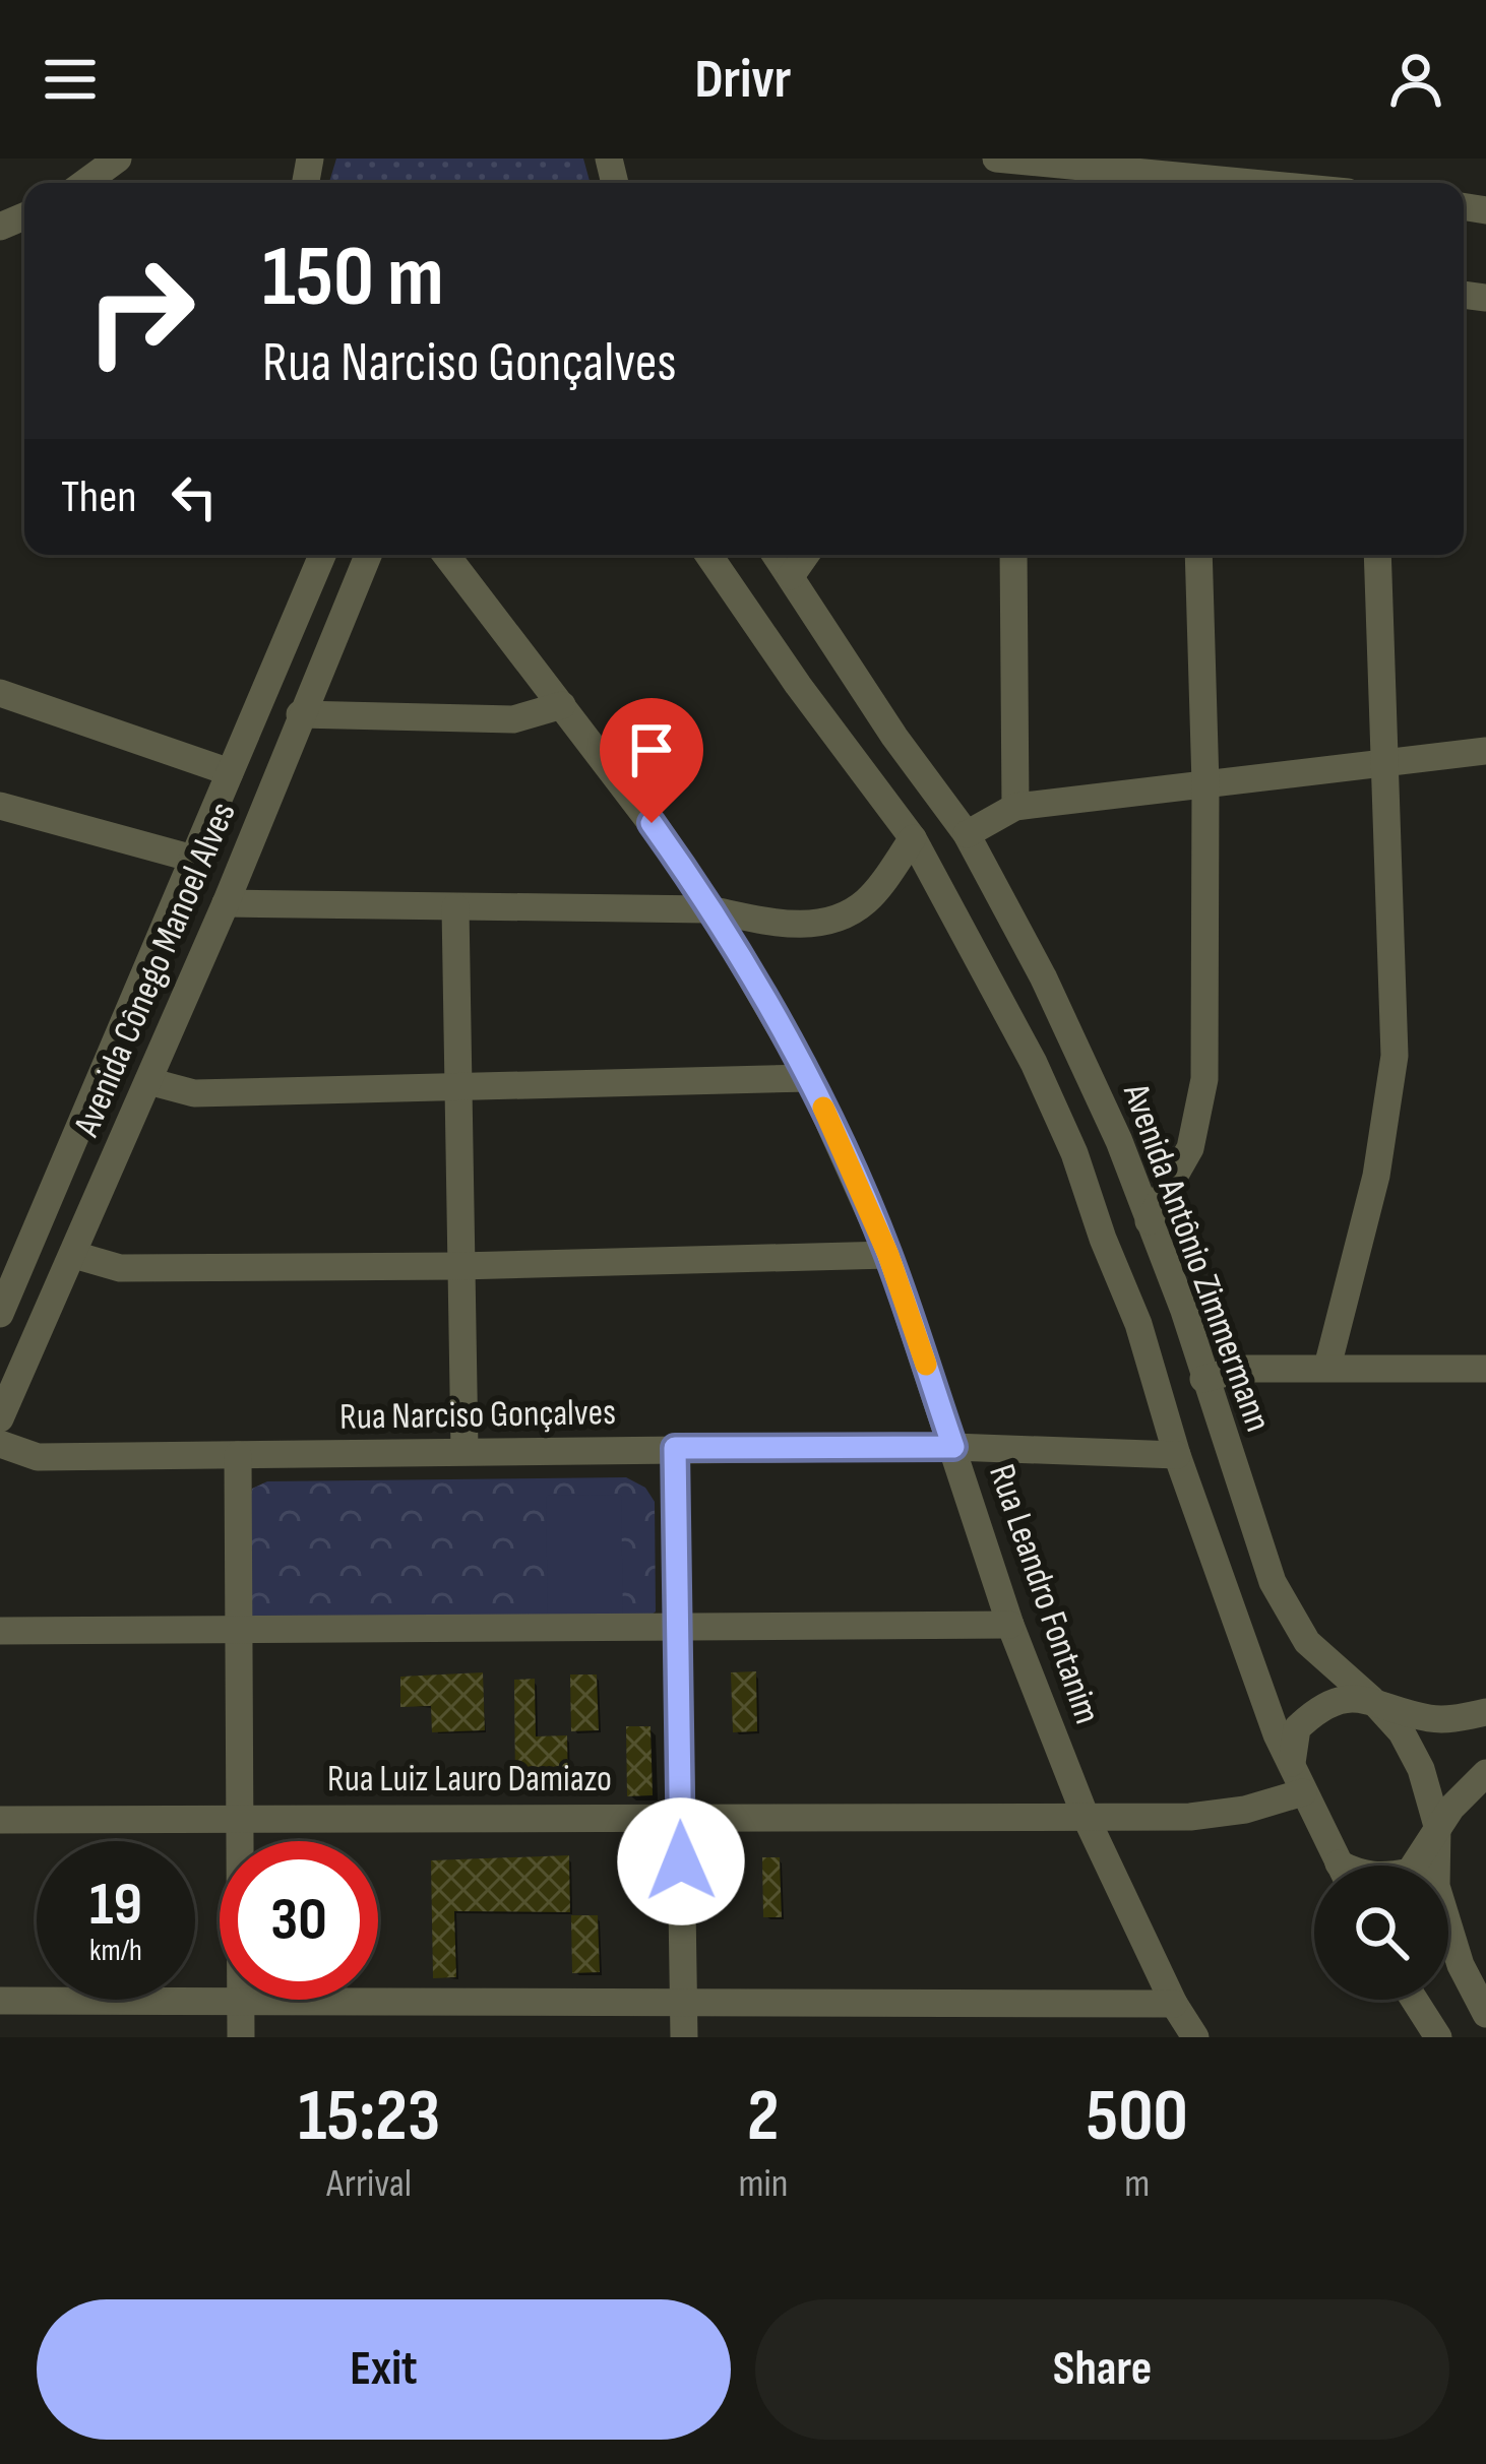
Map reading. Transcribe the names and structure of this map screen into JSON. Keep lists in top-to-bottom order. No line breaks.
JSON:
{"streets":{"street":["Avenida Cônego Manoel Alves","Avenida Antônio Zimmermann","Rua Narciso Gonçalves","Rua Leandro Fontanim","Rua Luiz Lauro Damiazo"]},"crossings":[["Rua Narciso Gonçalves","Rua Leandro Fontanim"],["Rua Leandro Fontanim","Rua Luiz Lauro Damiazo"]],"page":{"header":"Drivr","turn":["150 m","Rua Narciso Gonçalves"],"then":"Then","speed":"19 km/h","limit":"30","eta":["15:23","Arrival","2","min","500","m"],"buttons":["Exit","Share"]}}
